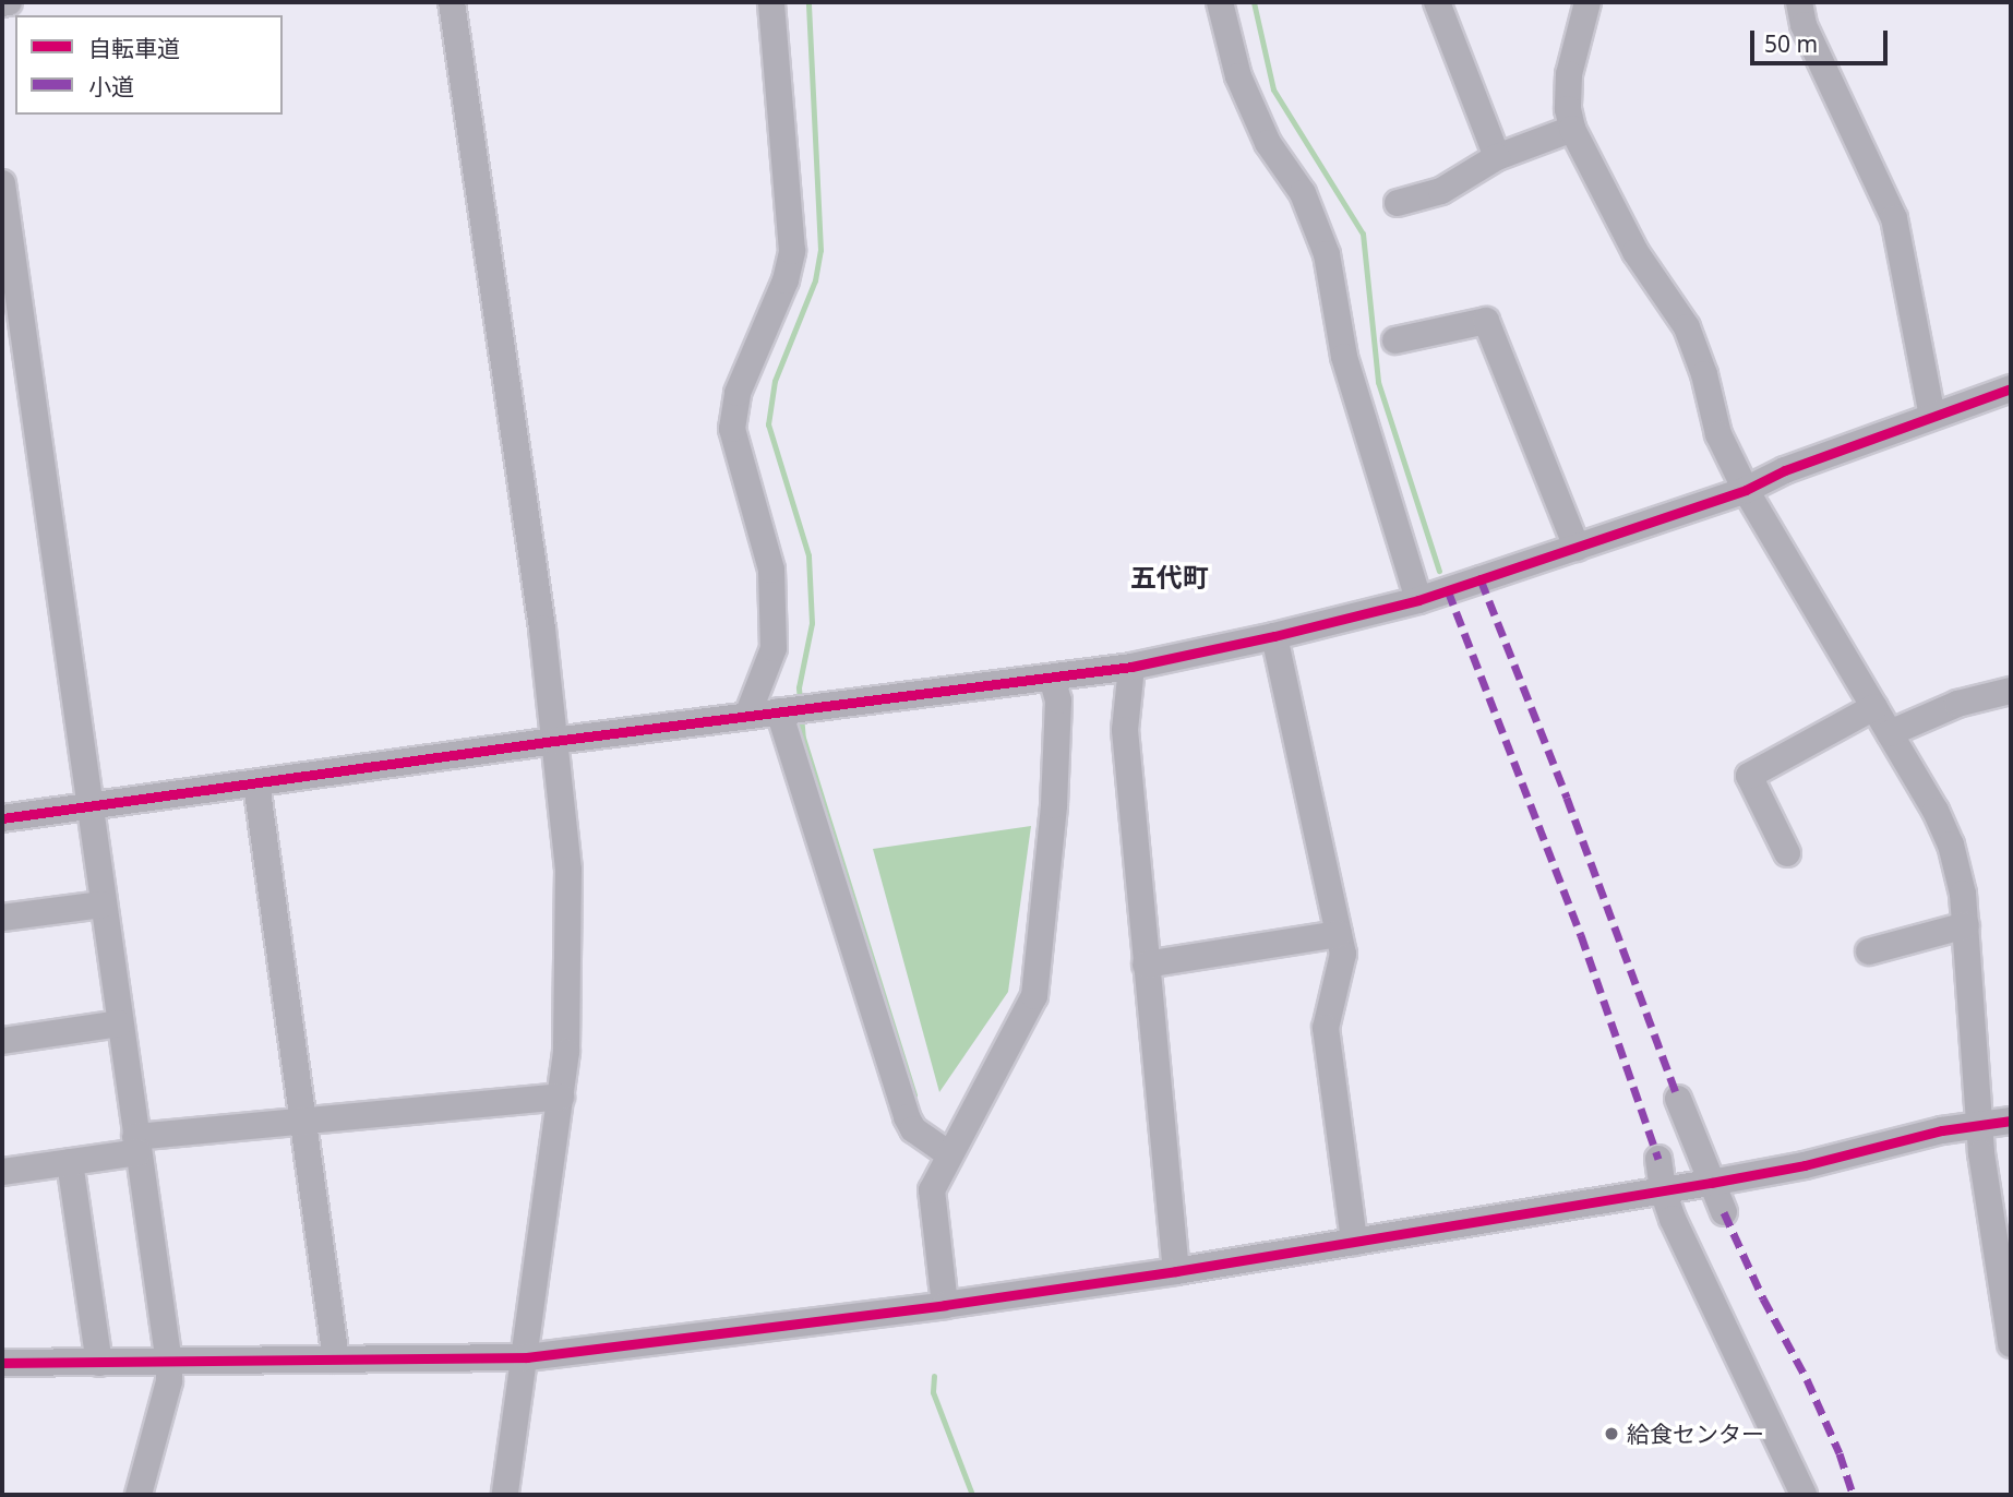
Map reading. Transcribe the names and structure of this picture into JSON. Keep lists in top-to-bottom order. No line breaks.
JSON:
{"districts":["五代町"],"places":["給食センター"],"legend":["自転車道","小道"],"scale_bar":"50 m"}
